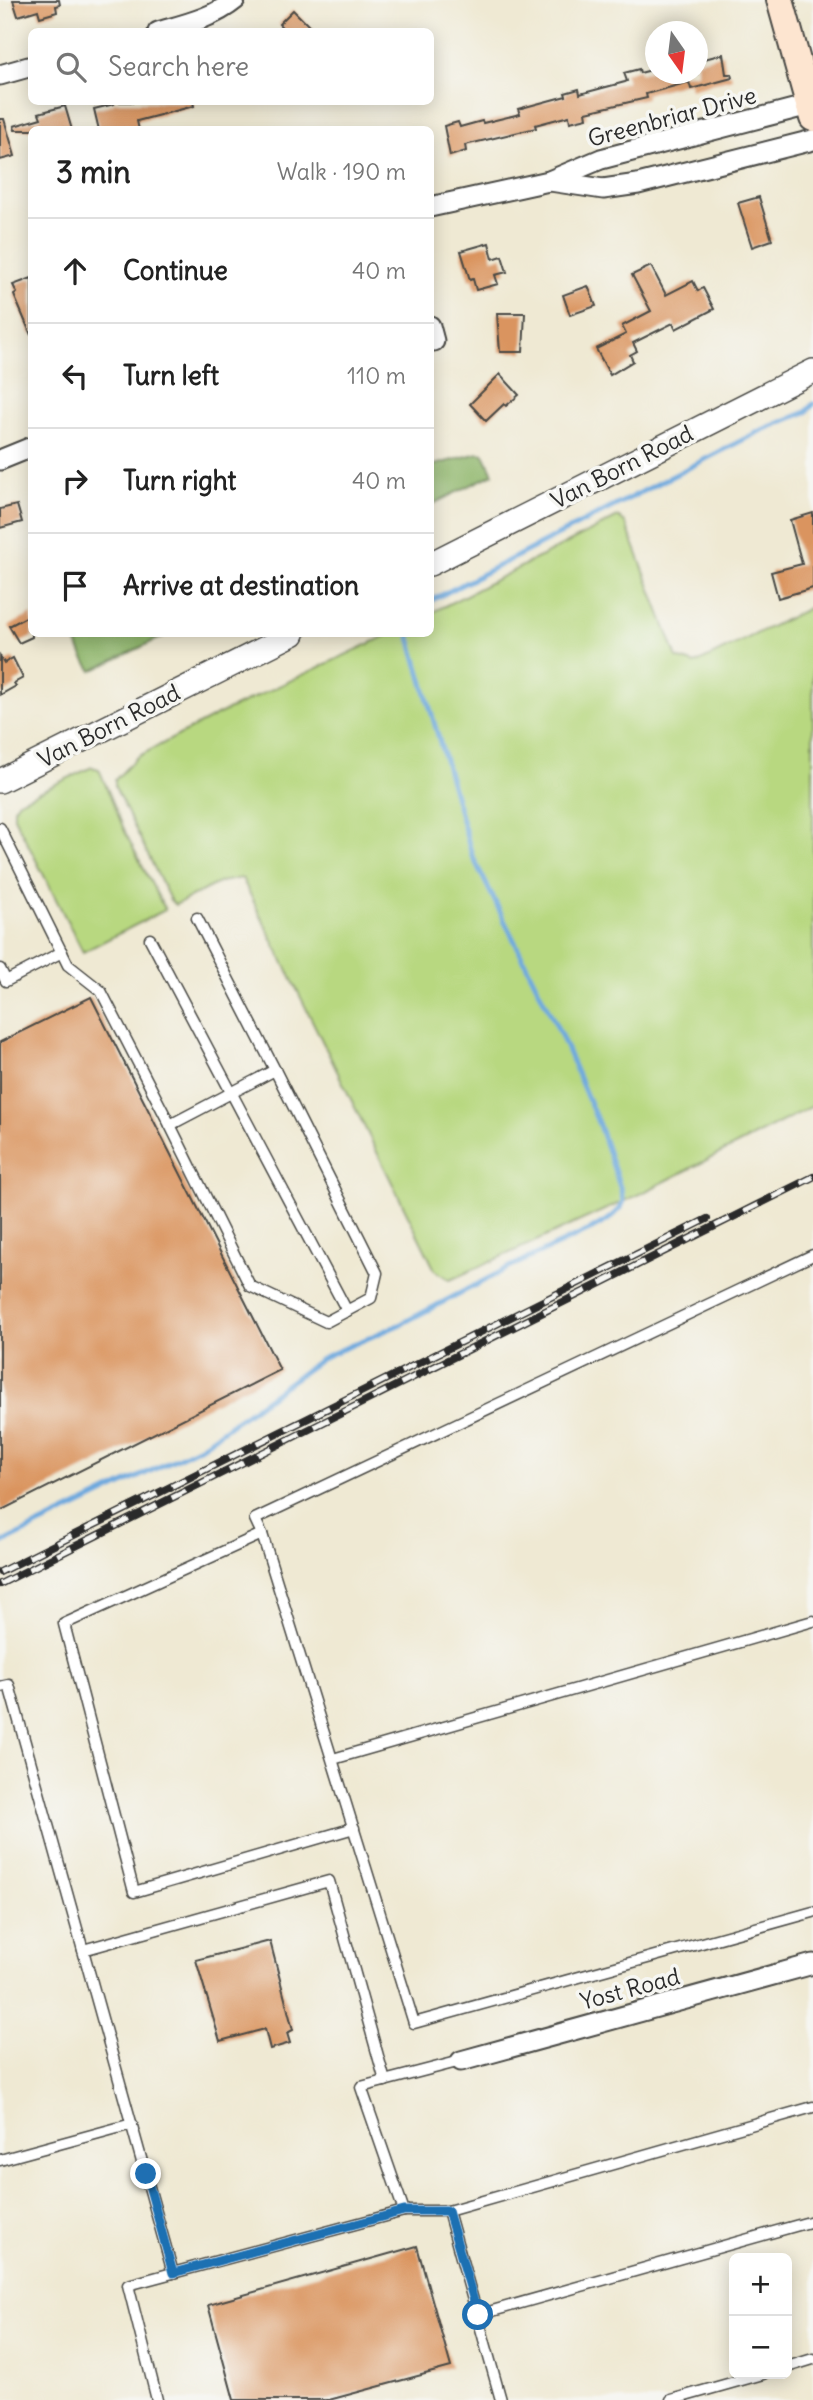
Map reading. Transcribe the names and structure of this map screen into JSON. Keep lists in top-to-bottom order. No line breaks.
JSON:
{"streets":{"street":["Greenbriar Drive","Van Born Road","Yost Road"]},"north":"bottom","page":{"search":"Search here","heading":["3 min","Walk · 190 m"],"list":[["Continue","40 m"],["Turn left","110 m"],["Turn right","40 m"],"Arrive at destination"],"map_buttons":["+","−"]}}
